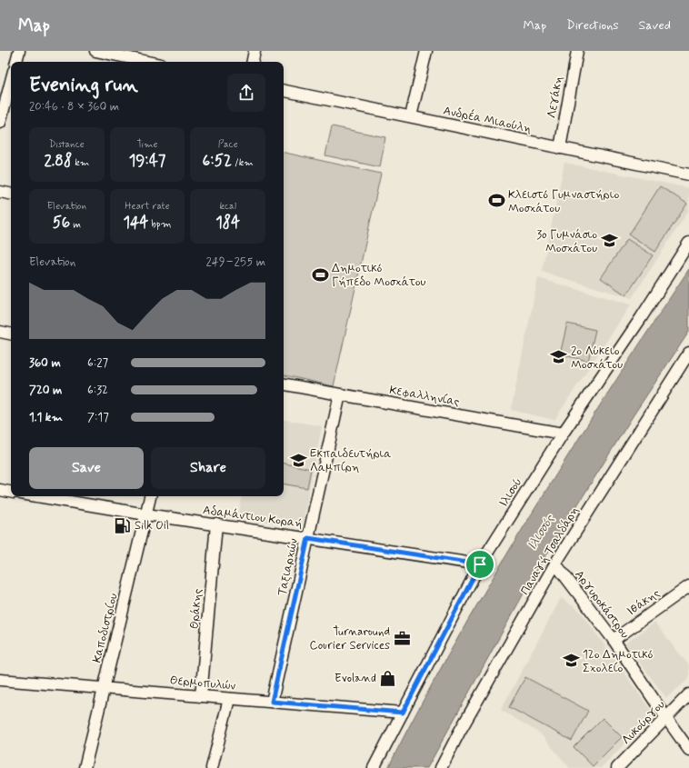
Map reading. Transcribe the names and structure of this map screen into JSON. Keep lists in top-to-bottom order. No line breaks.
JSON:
{"streets":{"street":["Λεγάκη","Ανδρέα Μιαούλη","Κεφαλληνίας","Ιλισού","Αδαμάντιου Κοραή","Παναγή Τσαλδάρη","Ταξιαρχών","Ιθάκης","Αργυροκάστρου","Θράκης","Καποδιστρίου","Θερμοπυλών","Λυκούργου"]},"crossings":[["Λεγάκη","Ανδρέα Μιαούλη"],["Κεφαλληνίας","Ιλισού"],["Κεφαλληνίας","Ταξιαρχών"],["Ιλισού","Αδαμάντιου Κοραή"],["Ιλισού","Θερμοπυλών"],["Αδαμάντιου Κοραή","Ταξιαρχών"],["Αδαμάντιου Κοραή","Θράκης"],["Αδαμάντιου Κοραή","Καποδιστρίου"],["Παναγή Τσαλδάρη","Αργυροκάστρου"],["Ταξιαρχών","Θερμοπυλών"],["Ιθάκης","Αργυροκάστρου"],["Αργυροκάστρου","Λυκούργου"],["Θράκης","Θερμοπυλών"],["Καποδιστρίου","Θερμοπυλών"]],"water":["Ιλισσός"],"places":{"sports":["Κλειστό Γυμναστήριο Μοσχάτου","Δημοτικό Γήπεδο Μοσχάτου"],"school or university":["3o Γυμνάσιο Μοσχάτου","2ο Λύκειο Μοσχάτου","Εκπαιδευτήρια Λαμπίρη","12ο Δημοτικό Σχολείο"],"fuel station":["Silk Oil"],"office":["Turnaround Courier Services"],"shop":["Evoland"]},"page":{"header":"Map","nav":["Map","Directions","Saved"],"heading":["Evening run","20:46 · 8 × 360 m"],"stats":[["Distance","2.88 km"],["Time","19:47"],["Pace","6:52 /km"],["Elevation","56 m"],["Heart rate","144 bpm"],["kcal","184"]],"chart":["Elevation","249–255 m"],"list":[{"name":"360 m","note":"6:27"},{"name":"720 m","note":"6:32"},{"name":"1.1 km","note":"7:17"}],"buttons":["Save","Share"]}}
